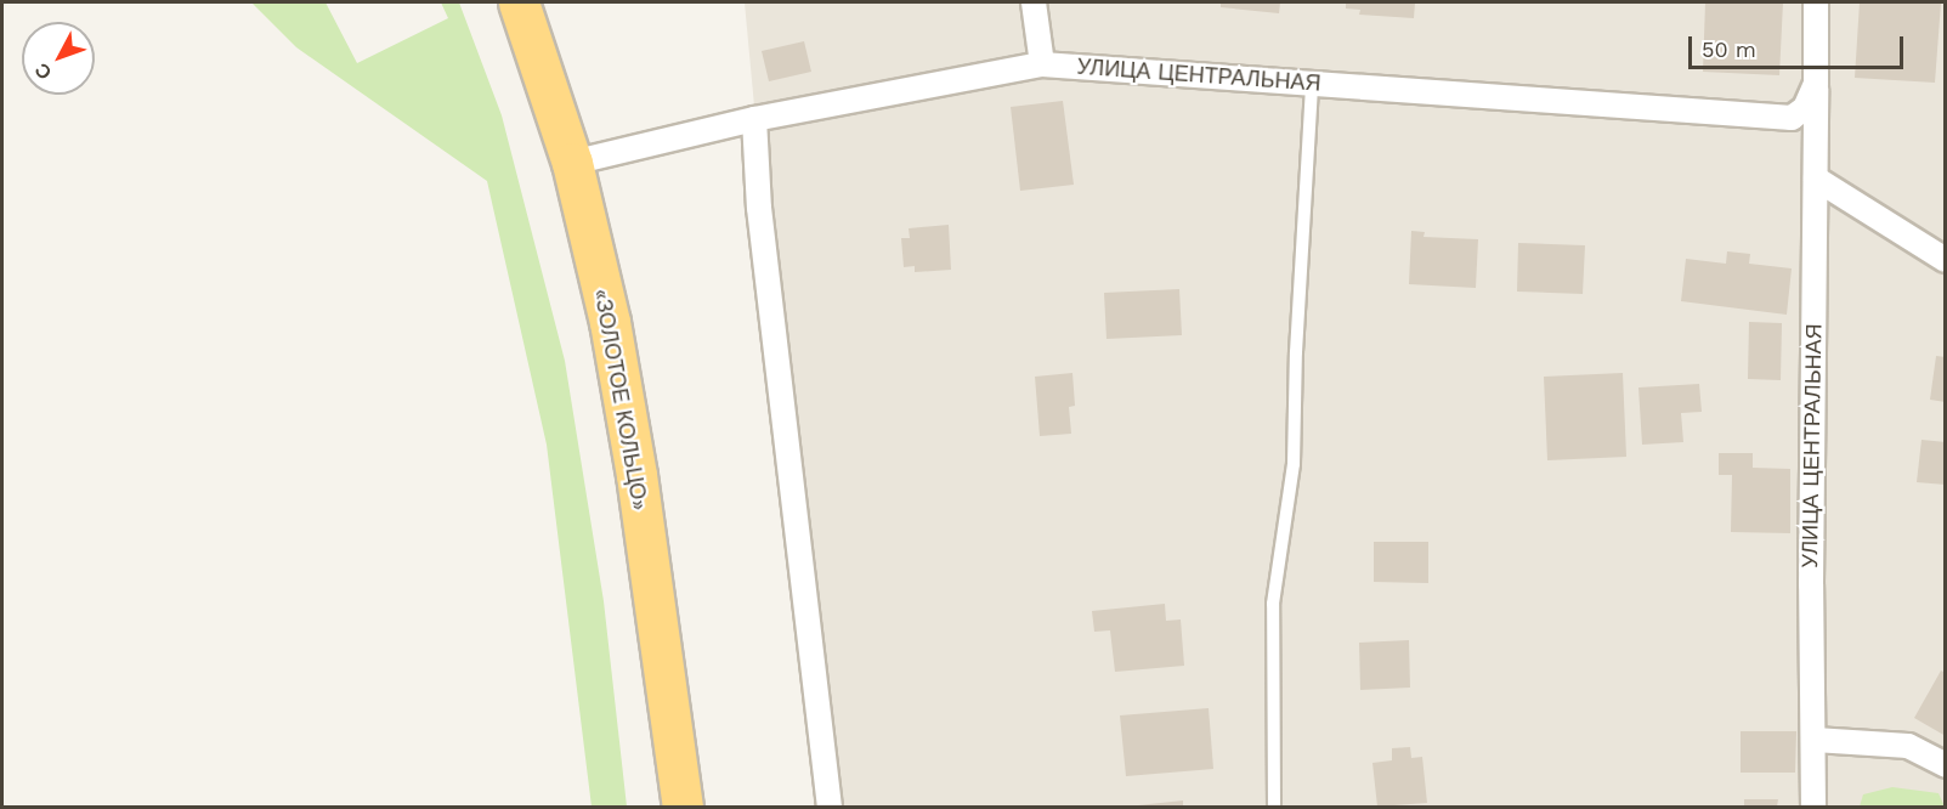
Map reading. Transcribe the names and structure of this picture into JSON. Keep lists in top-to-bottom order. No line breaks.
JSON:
{"streets":{"highway":["«ЗОЛОТОЕ КОЛЬЦО»"],"street":["УЛИЦА ЦЕНТРАЛЬНАЯ"]},"crossings":[["УЛИЦА ЦЕНТРАЛЬНАЯ","«ЗОЛОТОЕ КОЛЬЦО»"]],"scale_bar":"50 m","north":"bottom left"}
